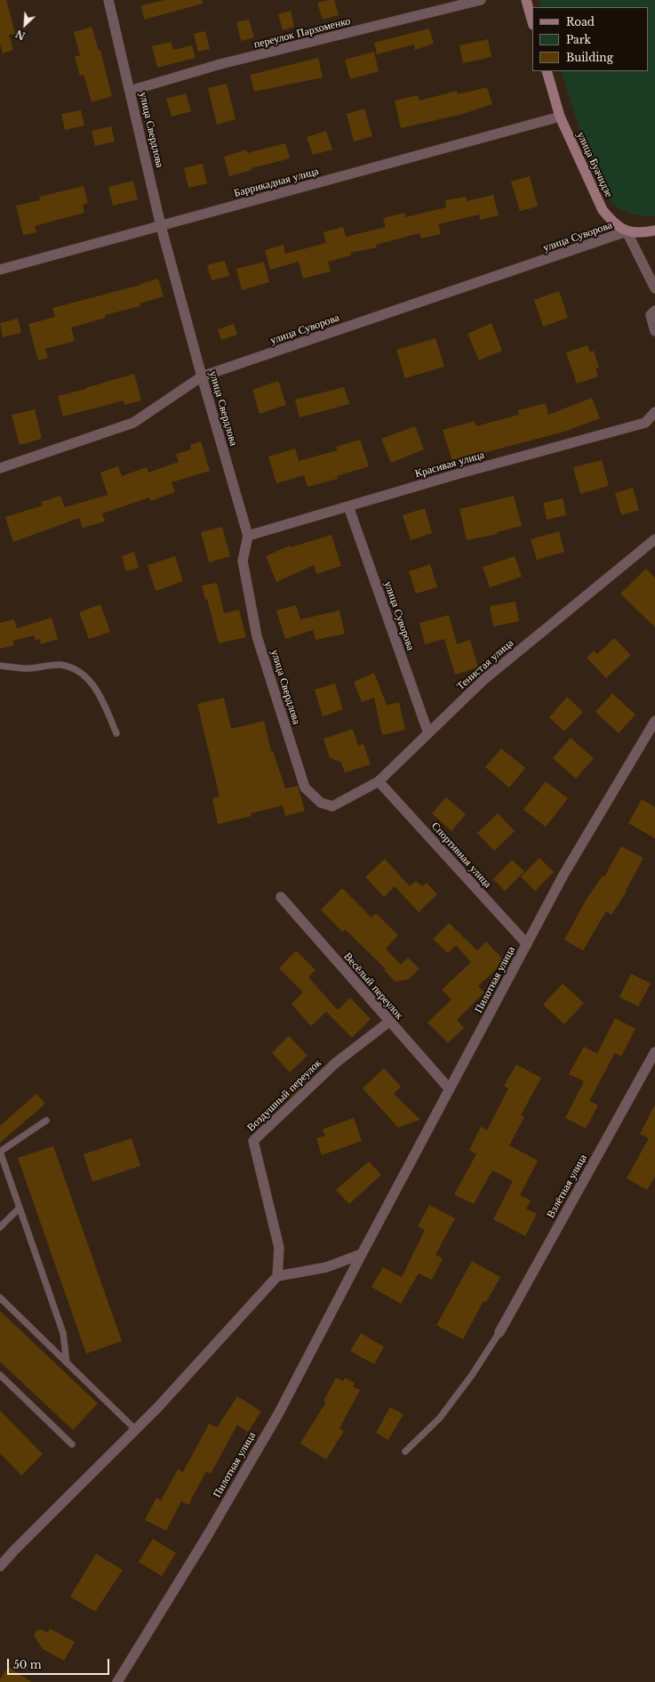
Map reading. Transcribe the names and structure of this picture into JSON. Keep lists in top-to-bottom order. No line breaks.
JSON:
{"streets":{"main road":["улица Буачидзе"],"street":["переулок Пархоменко","улица Свердлова","Баррикадная улица","улица Суворова","Красивая улица","Тенистая улица","Спортивная улица","Пилотная улица","Весёлый переулок","Воздушный переулок","Взлётная улица"]},"crossings":[["переулок Пархоменко","улица Свердлова"],["улица Свердлова","Баррикадная улица"],["улица Свердлова","улица Суворова"],["улица Свердлова","Красивая улица"],["улица Свердлова","Тенистая улица"],["улица Буачидзе","Баррикадная улица"],["улица Буачидзе","улица Суворова"],["улица Суворова","Красивая улица"],["улица Суворова","Тенистая улица"],["Тенистая улица","Спортивная улица"],["Спортивная улица","Пилотная улица"],["Пилотная улица","Весёлый переулок"],["Весёлый переулок","Воздушный переулок"]],"legend":["Road","Park","Building"],"scale_bar":"50 m","north":"bottom left"}
